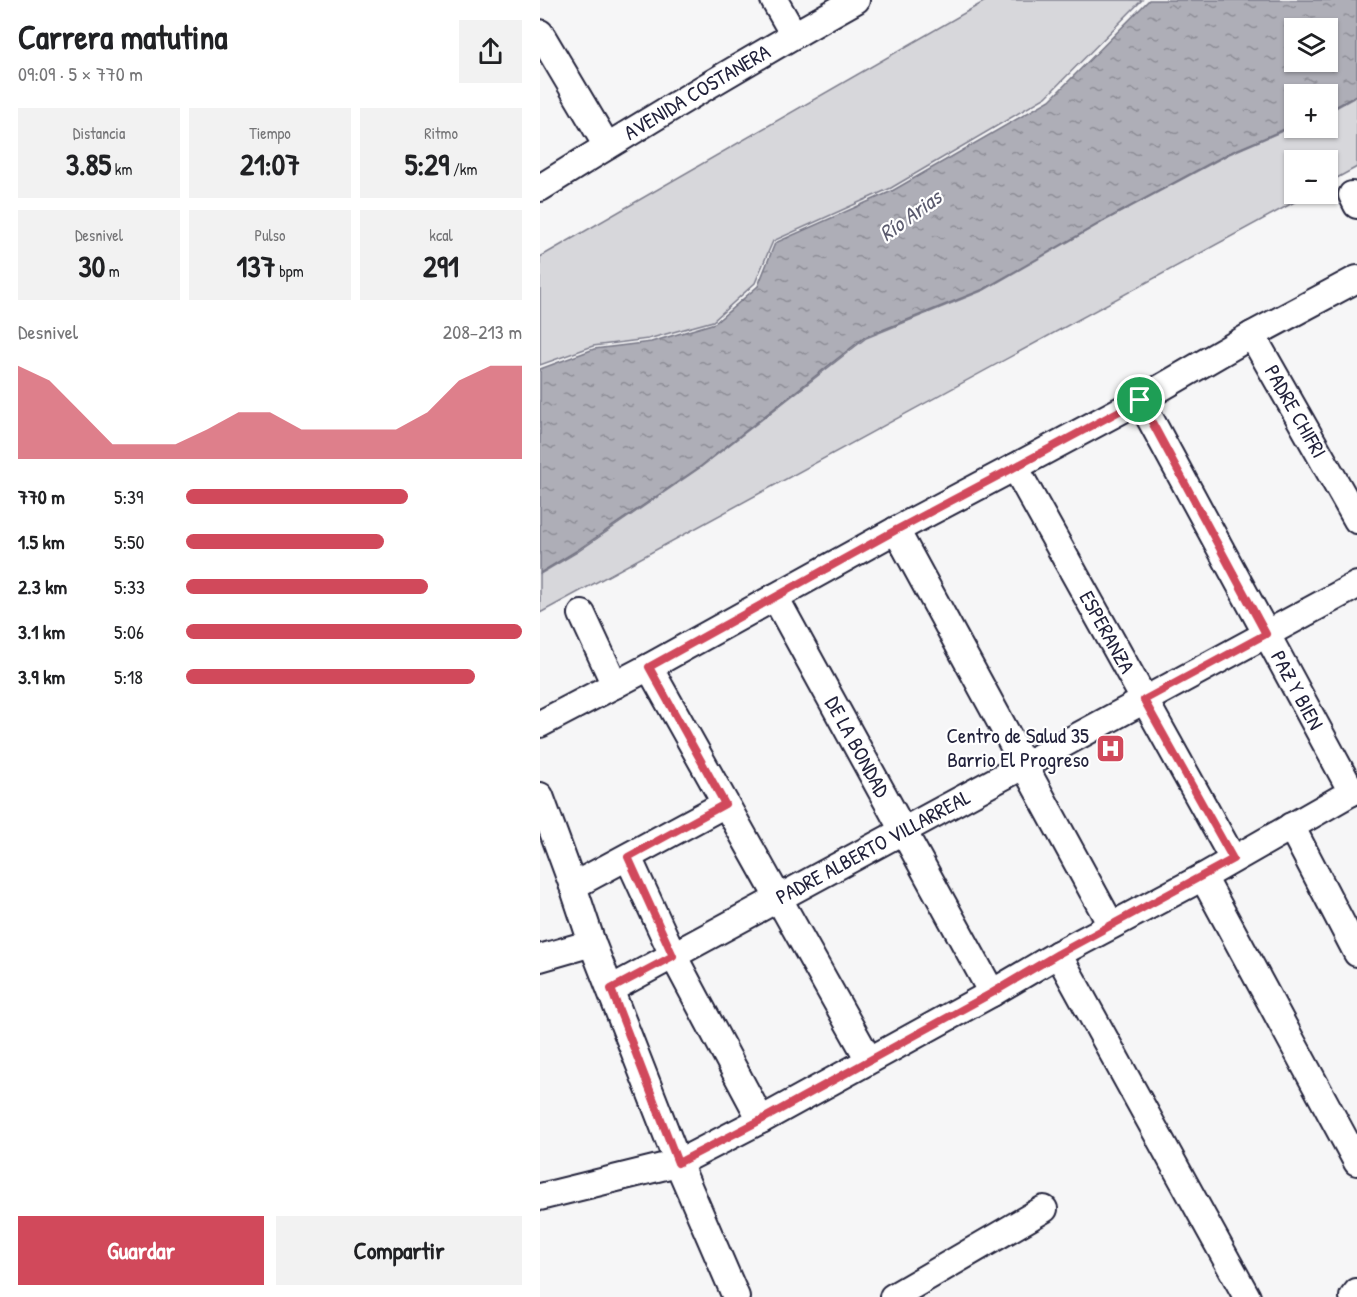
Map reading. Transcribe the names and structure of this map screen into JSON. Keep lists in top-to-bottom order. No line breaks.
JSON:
{"streets":{"street":["AVENIDA COSTANERA","PADRE CHIFRI","ESPERANZA","PAZ Y BIEN","DE LA BONDAD","PADRE ALBERTO VILLARREAL"]},"crossings":[["ESPERANZA","PADRE ALBERTO VILLARREAL"],["PAZ Y BIEN","PADRE ALBERTO VILLARREAL"],["DE LA BONDAD","PADRE ALBERTO VILLARREAL"]],"water":["Río Arias"],"places":{"hospital":["Centro de Salud 35 Barrio El Progreso"]},"page":{"heading":["Carrera matutina","09:09 · 5 × 770 m"],"map_buttons":["+","−"],"stats":[["Distancia","3.85 km"],["Tiempo","21:07"],["Ritmo","5:29 /km"],["Desnivel","30 m"],["Pulso","137 bpm"],["kcal","291"]],"chart":["Desnivel","208–213 m"],"list":[{"name":"770 m","note":"5:39"},{"name":"1.5 km","note":"5:50"},{"name":"2.3 km","note":"5:33"},{"name":"3.1 km","note":"5:06"},{"name":"3.9 km","note":"5:18"}],"buttons":["Guardar","Compartir"]}}
